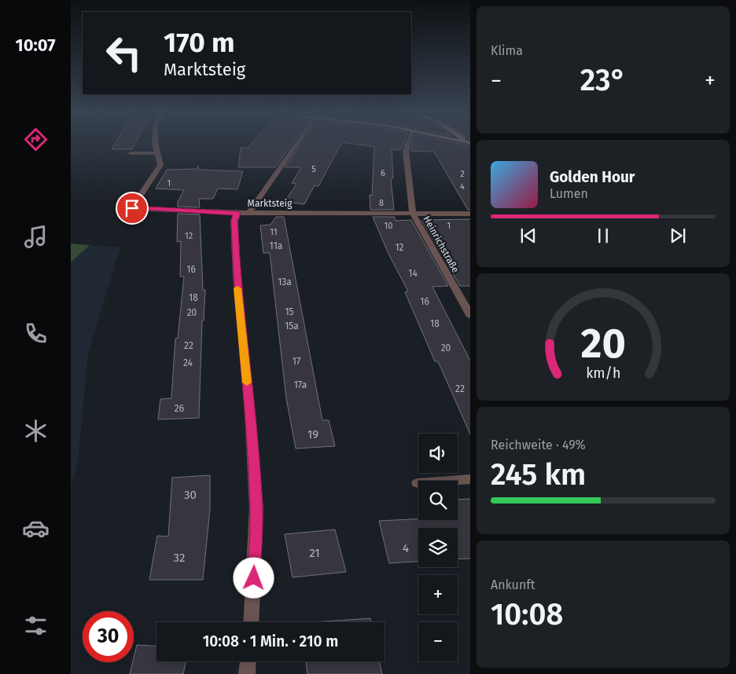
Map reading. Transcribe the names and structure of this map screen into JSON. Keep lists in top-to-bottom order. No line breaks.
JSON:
{"streets":{"street":["Marktsteig","Heinrichstraße"]},"crossings":[["Marktsteig","Heinrichstraße"]],"house_numbers":["5","6","2","1","4","8","10","1","11","12","11a","12","16","14","13a","18","16","15","20","18","15a","22","20","17","24","17a","22","26","19","30","4","21","32"],"page":{"tabs":"10:07","tile":["Klima",["Reichweite · 49%","245 km"],["Ankunft","10:08"]],"turn":["170 m","Marktsteig"],"heat":["−","23°","+"],"song":["Golden Hour","Lumen"],"map_buttons":["+","−"],"limit":"30","trip":"10:08 · 1 Min. · 210 m","gauge":["20","km/h"]}}
